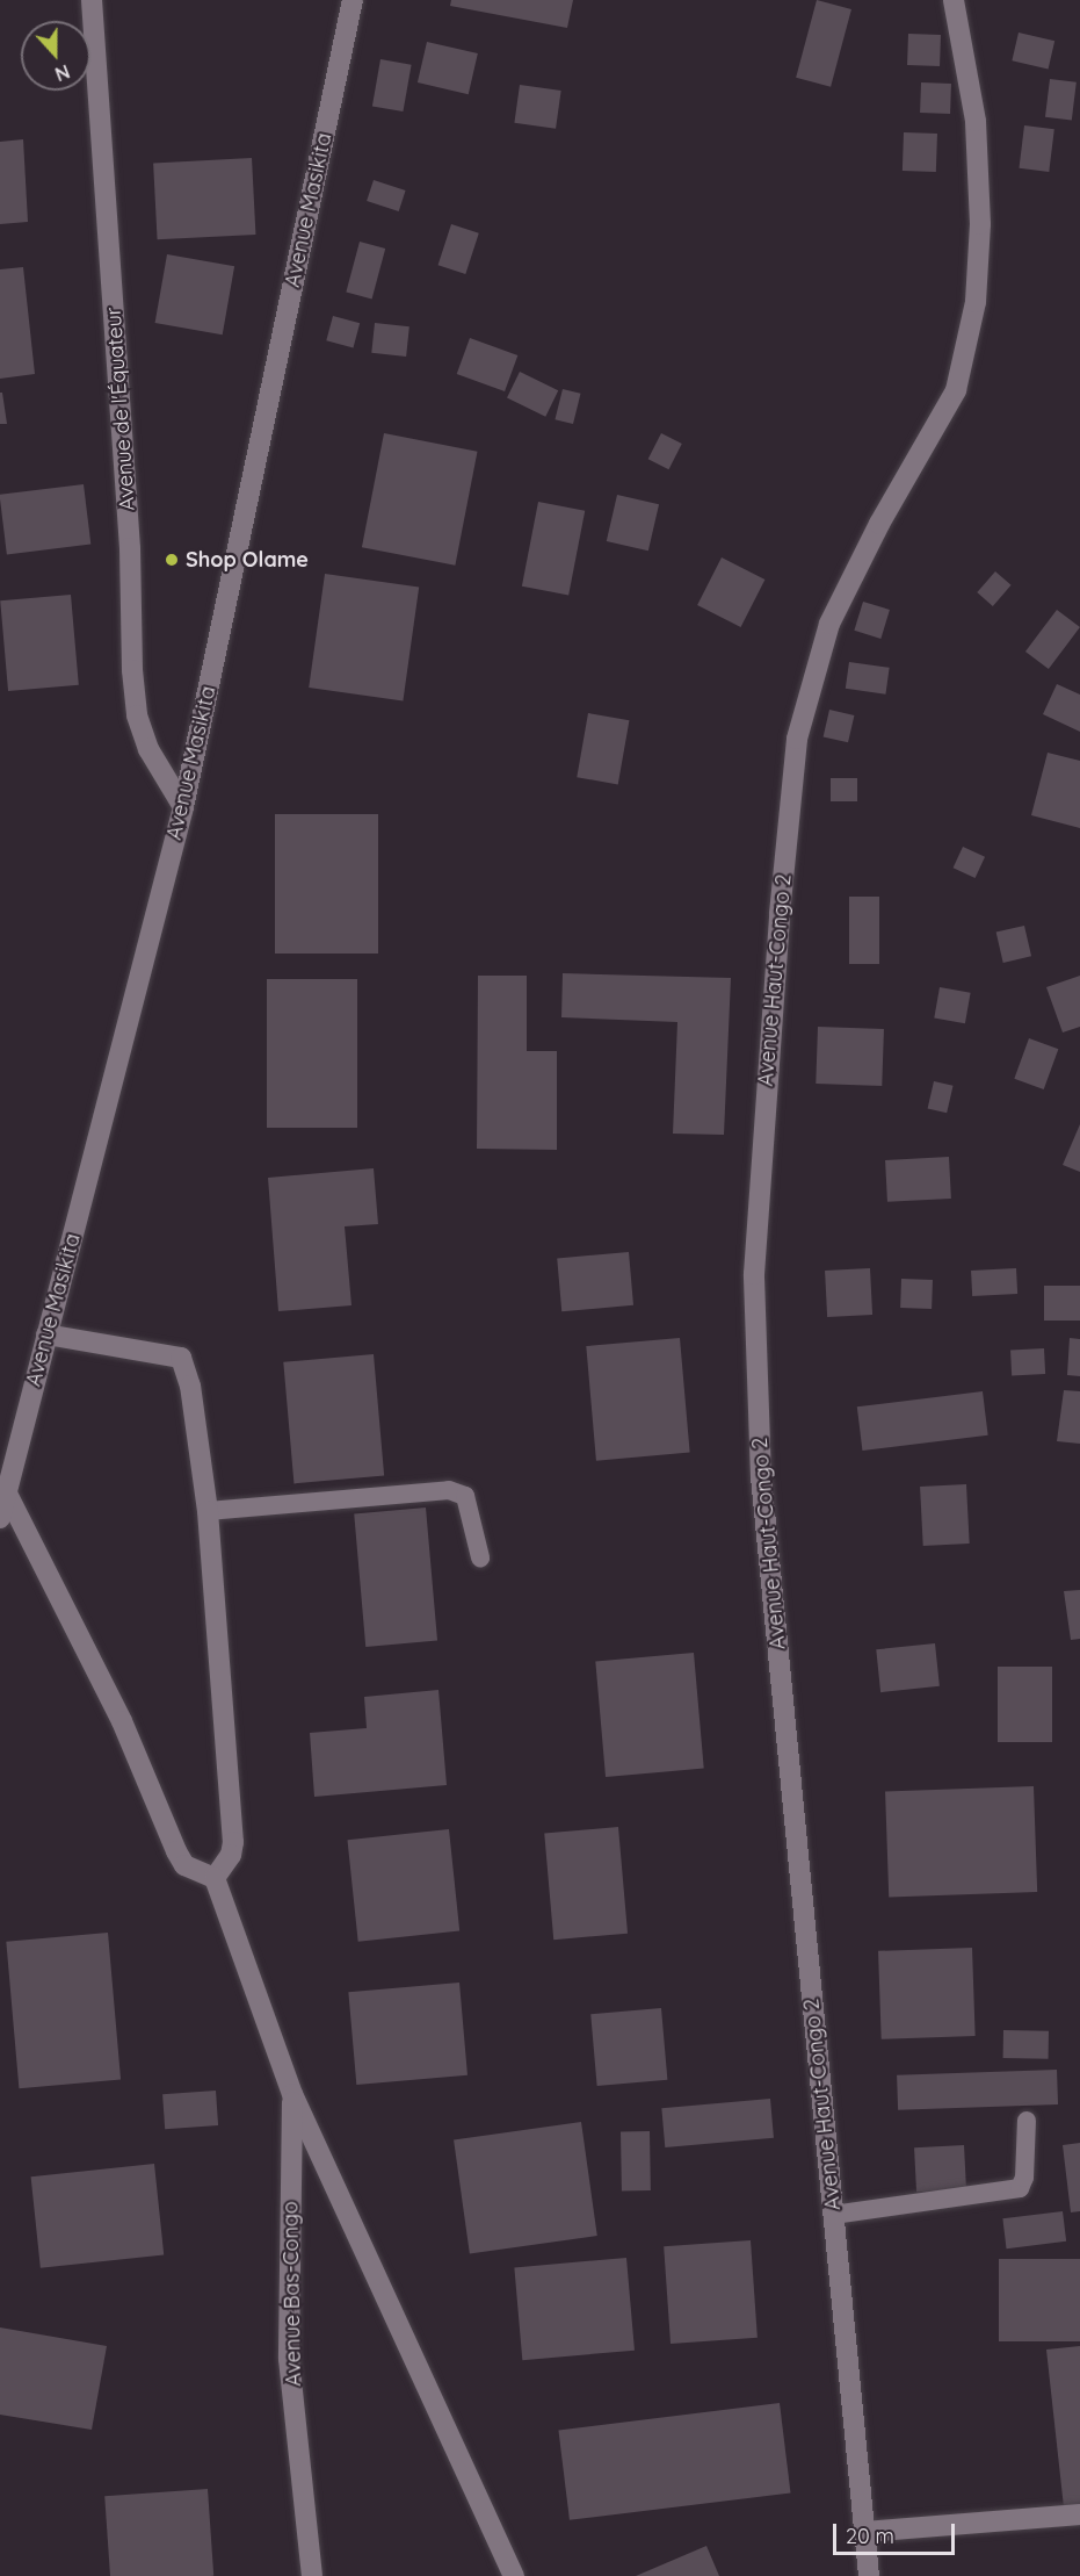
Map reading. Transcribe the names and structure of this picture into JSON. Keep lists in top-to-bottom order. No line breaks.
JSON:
{"streets":{"street":["Avenue Masikita","Avenue de l'Équateur","Avenue Haut-Congo 2","Avenue Bas-Congo"]},"crossings":[["Avenue Masikita","Avenue de l'Équateur"]],"places":["Shop Olame"],"scale_bar":"20 m","north":"bottom"}
